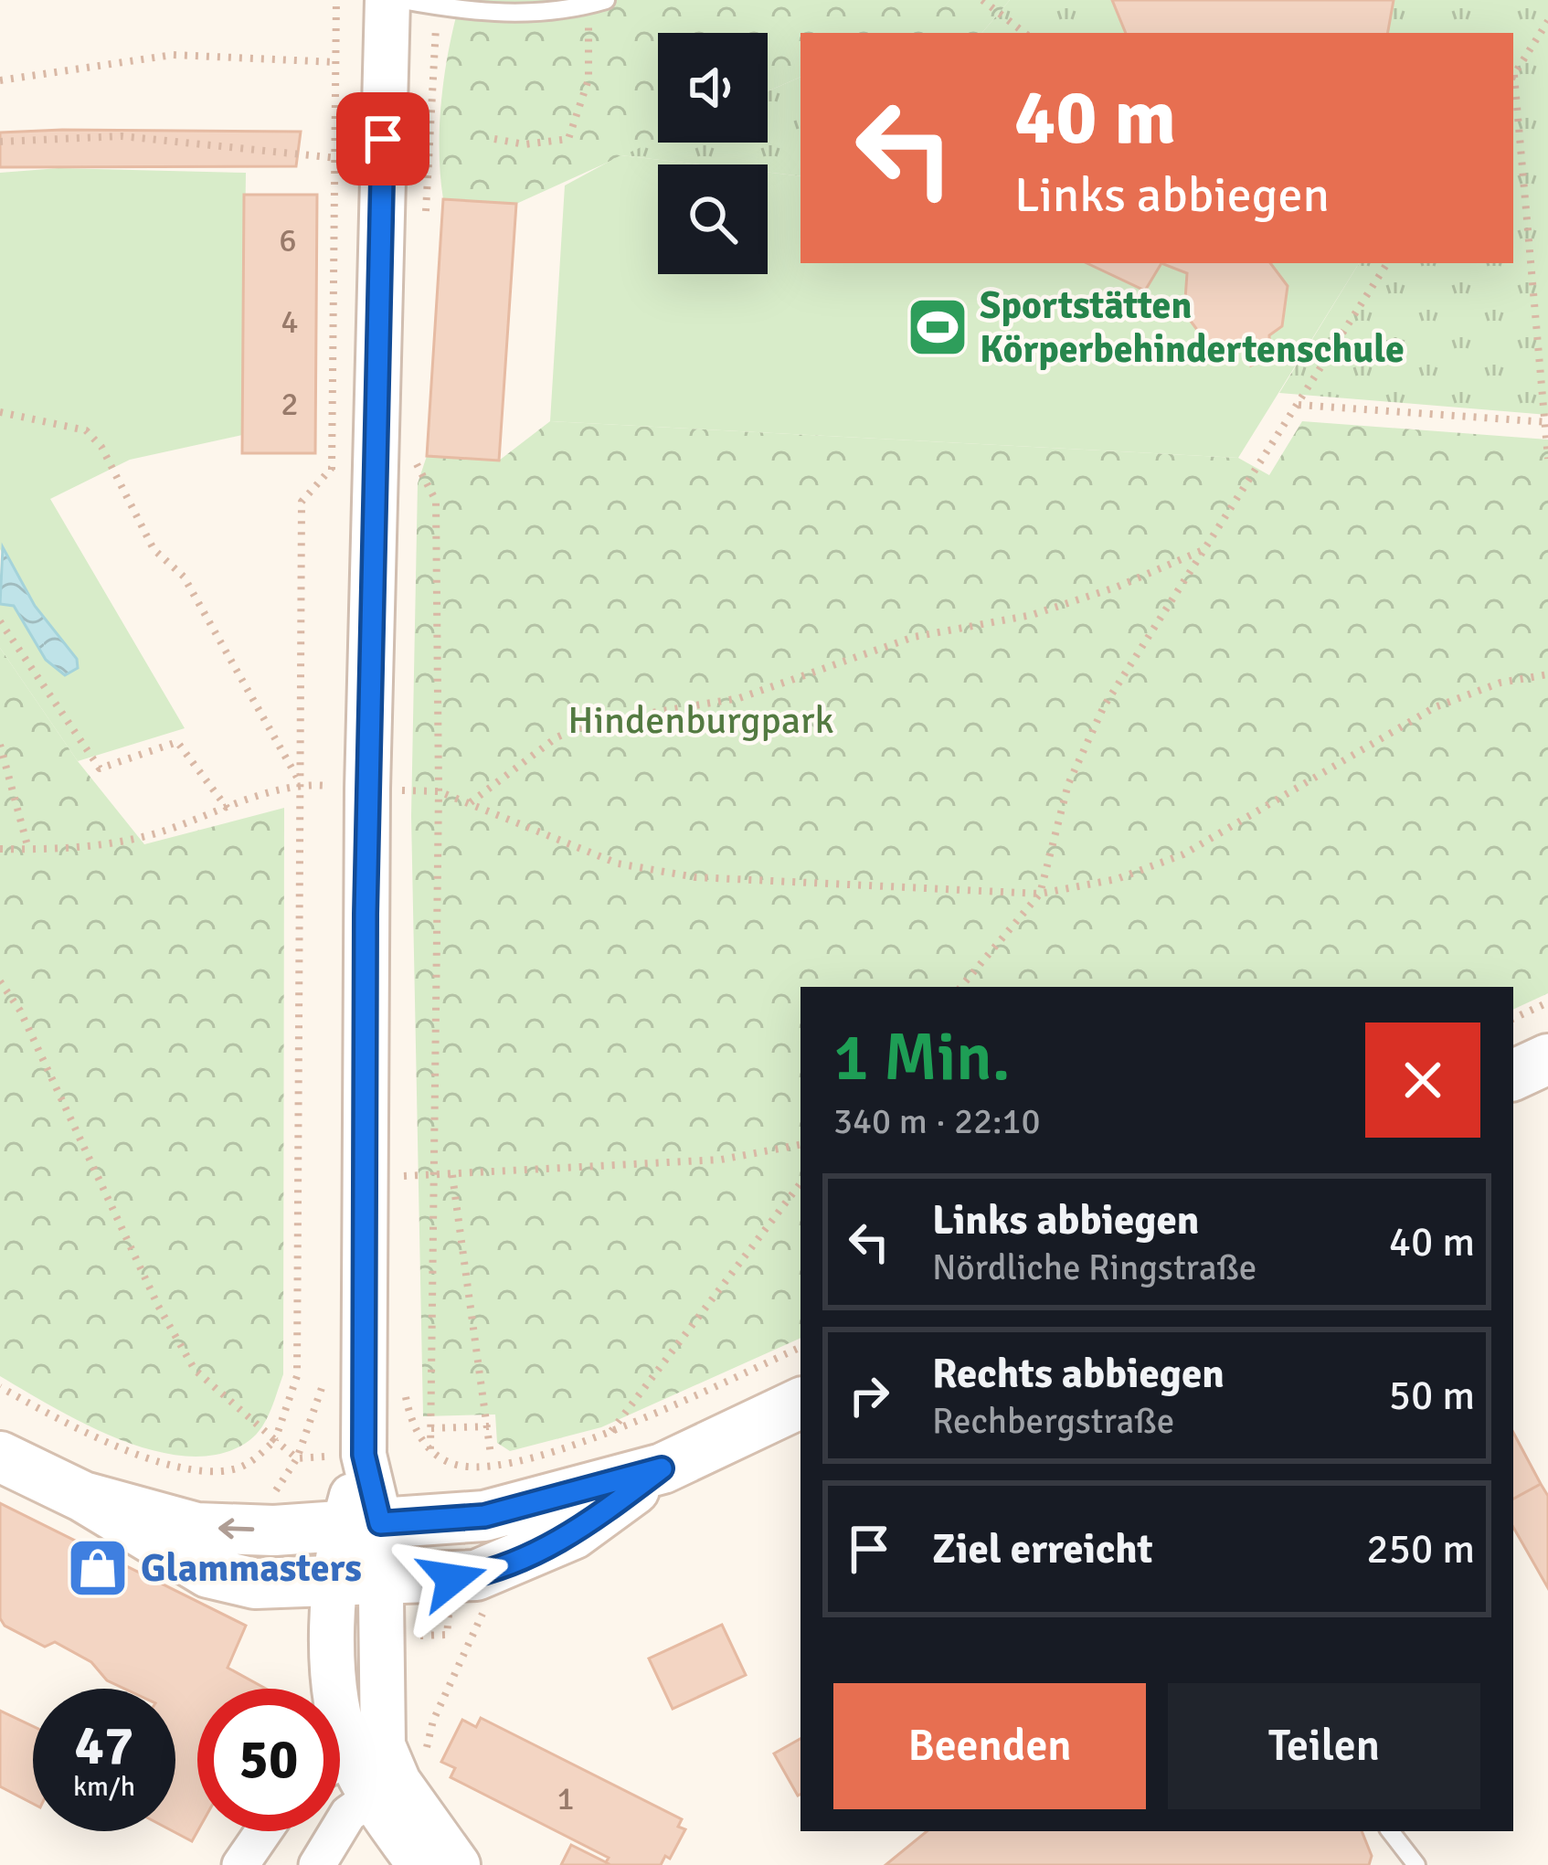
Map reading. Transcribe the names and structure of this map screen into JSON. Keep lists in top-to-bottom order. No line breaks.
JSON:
{"parks":["Hindenburgpark"],"places":{"sports":["Sportstätten Körperbehindertenschule"],"shop":["Glammasters"]},"house_numbers":["6","4","2","1"],"page":{"turn":["40 m","Links abbiegen"],"heading":["1 Min.","340 m · 22:10"],"list":[{"name":"Links abbiegen","note":"Nördliche Ringstraße","value":"40 m"},{"name":"Rechts abbiegen","note":"Rechbergstraße","value":"50 m"},{"name":"Ziel erreicht","value":"250 m"}],"buttons":["Beenden","Teilen"],"speed":"47 km/h","limit":"50"}}
